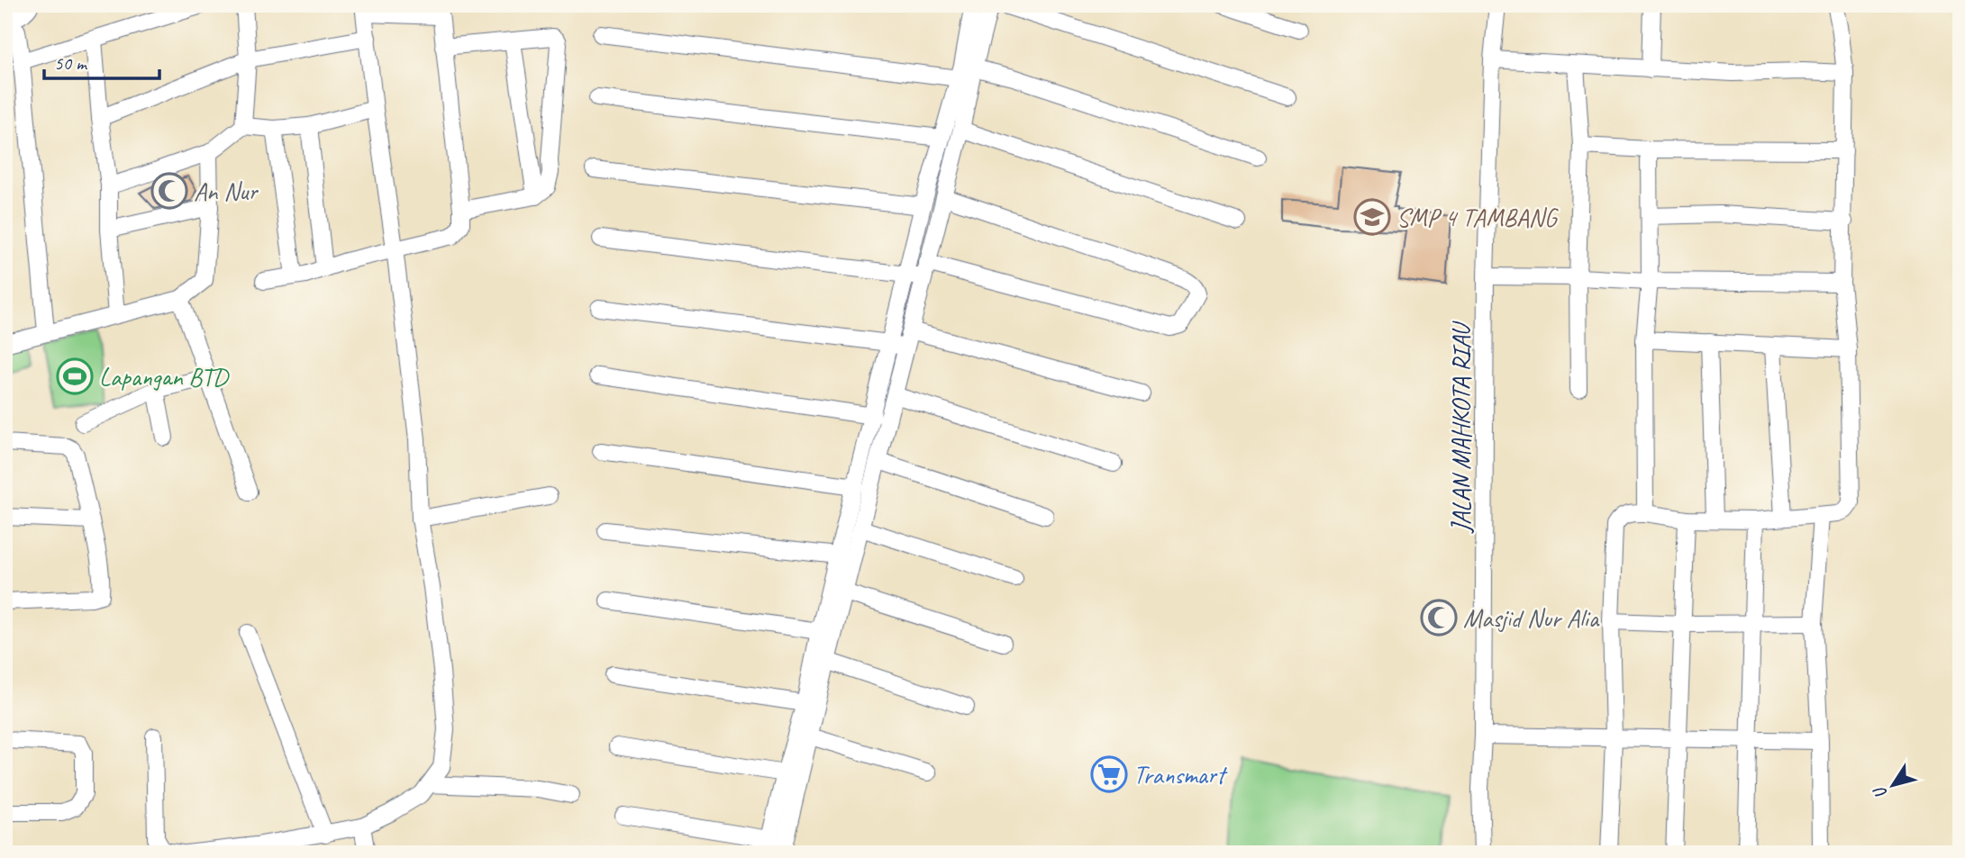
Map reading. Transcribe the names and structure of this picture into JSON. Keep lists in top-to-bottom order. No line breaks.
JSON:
{"streets":{"street":["JALAN MAHKOTA RIAU"]},"places":{"mosque":["An Nur","Masjid Nur Alia"],"school or university":["SMP 4 TAMBANG"],"sports":["Lapangan BTD"],"supermarket":["Transmart"]},"scale_bar":"50 m","north":"bottom left"}
